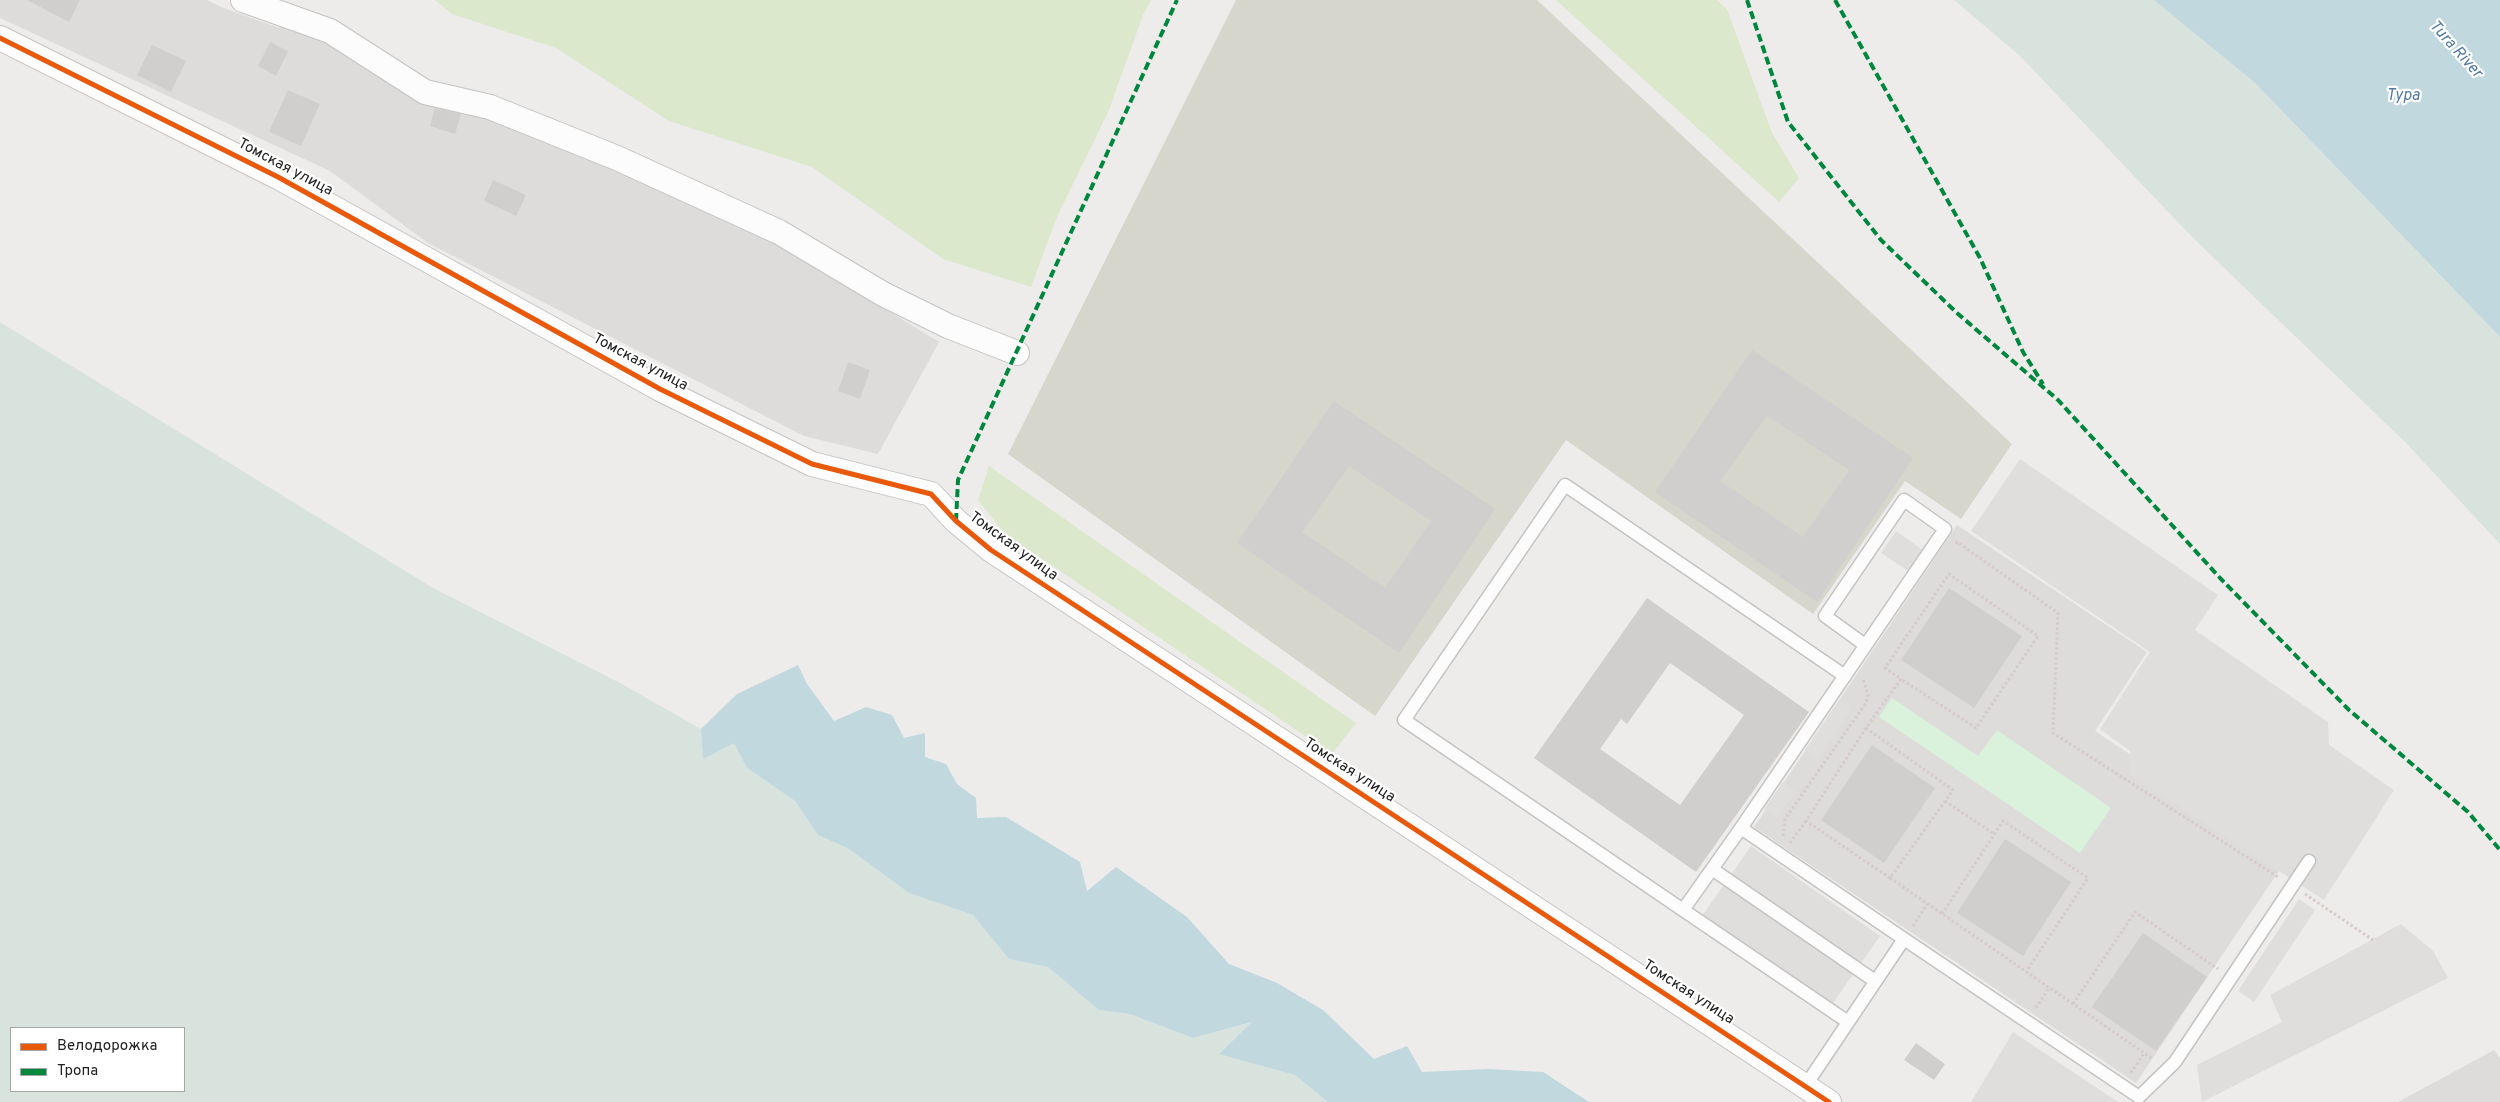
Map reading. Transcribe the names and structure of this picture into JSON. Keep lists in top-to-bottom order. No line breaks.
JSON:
{"streets":{"street":["Томская улица"]},"water":["Tura River","Тура"],"legend":["Велодорожка","Тропа"]}
